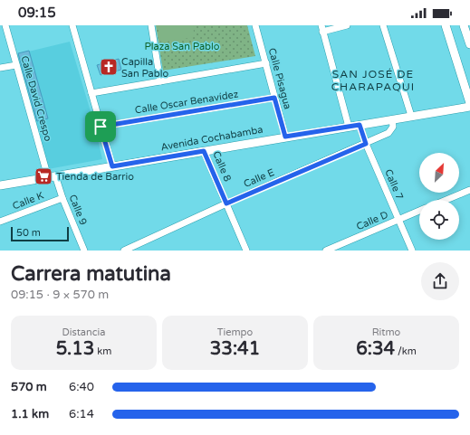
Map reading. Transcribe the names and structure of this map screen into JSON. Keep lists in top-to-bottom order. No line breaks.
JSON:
{"streets":{"street":["Calle Pisagua","Calle David Crespo","Calle Oscar Benavídez","Avenida Cochabamba","Calle 8","Calle E","Calle 7","Calle K","Calle 9","Calle D"]},"crossings":[["Calle Pisagua","Calle Oscar Benavídez"],["Calle Pisagua","Avenida Cochabamba"],["Calle David Crespo","Avenida Cochabamba"],["Calle David Crespo","Calle 9"],["Avenida Cochabamba","Calle 8"],["Avenida Cochabamba","Calle E"],["Avenida Cochabamba","Calle 7"],["Avenida Cochabamba","Calle 9"],["Calle 8","Calle E"],["Calle E","Calle 7"],["Calle 7","Calle D"],["Calle K","Calle 9"]],"districts":["SAN JOSÉ DE CHARAPAQUI"],"parks":["Plaza San Pablo"],"places":{"church":["Capilla San Pablo"],"supermarket":["Tienda de Barrio"]},"scale_bar":"50 m","north":"top right","page":{"status":"09:15","scale":"50 m","heading":["Carrera matutina","09:15 · 9 × 570 m"],"stats":[["Distancia","5.13 km"],["Tiempo","33:41"],["Ritmo","6:34 /km"]],"list":[{"name":"570 m","note":"6:40"},{"name":"1.1 km","note":"6:14"}]}}
